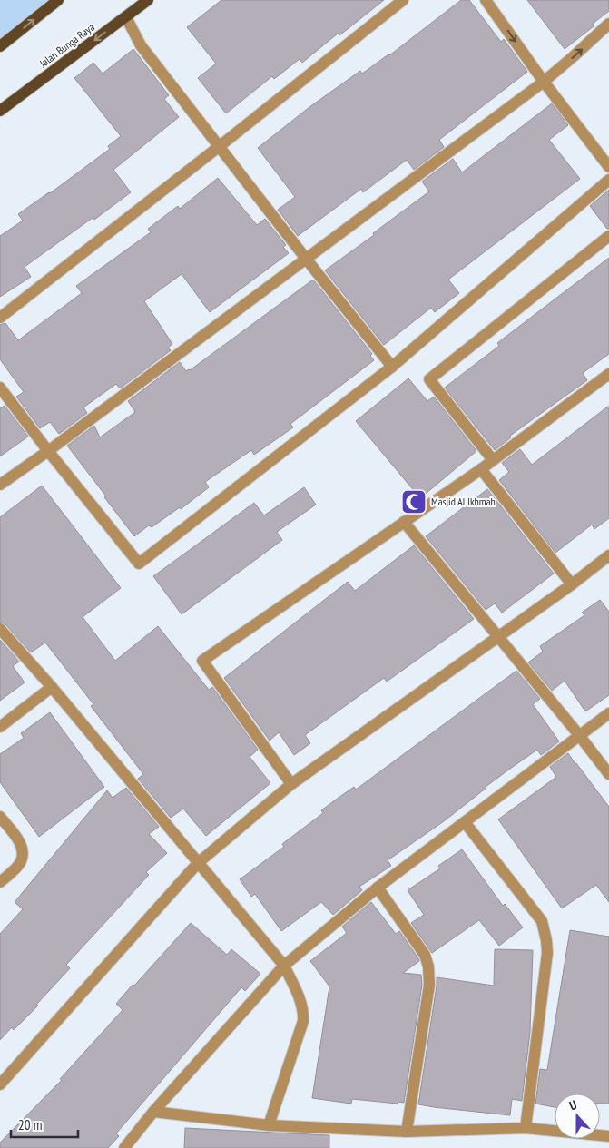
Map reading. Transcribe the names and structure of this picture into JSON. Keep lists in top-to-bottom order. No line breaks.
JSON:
{"streets":{"main road":["Jalan Bunga Raya"]},"places":{"mosque":["Masjid Al Ikhmah"]},"scale_bar":"20 m","north":"top"}
